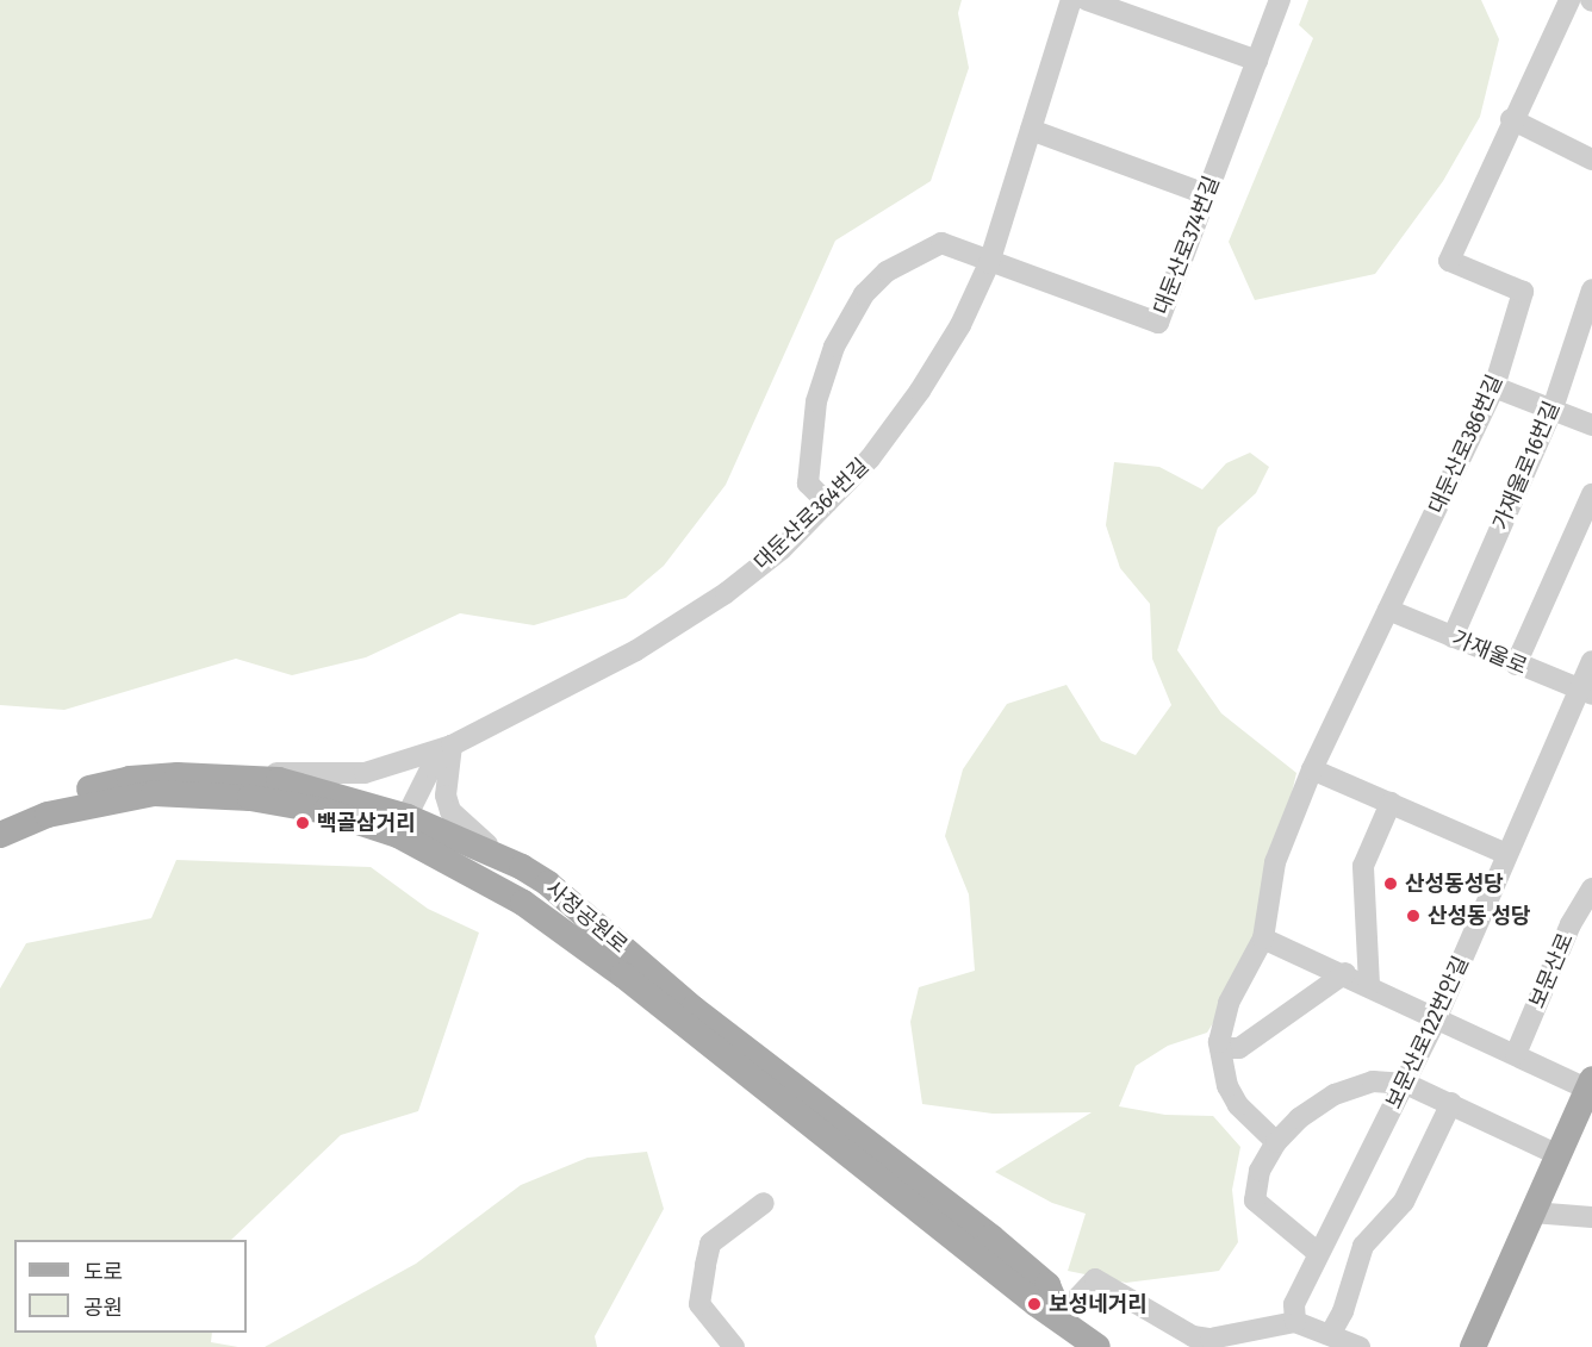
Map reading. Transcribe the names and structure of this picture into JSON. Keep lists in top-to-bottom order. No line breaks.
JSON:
{"streets":{"main road":["사정공원로"],"street":["대둔산로374번길","대둔산로386번길","가재울로16번길","대둔산로364번길","가재울로","보문산로","보문산로122번안길"]},"crossings":[["대둔산로374번길","대둔산로364번길"],["대둔산로386번길","가재울로"],["가재울로16번길","가재울로"],["대둔산로364번길","사정공원로"],["가재울로","보문산로122번안길"]],"places":["백골삼거리","산성동성당","산성동 성당","보성네거리"],"legend":["도로","공원"]}
